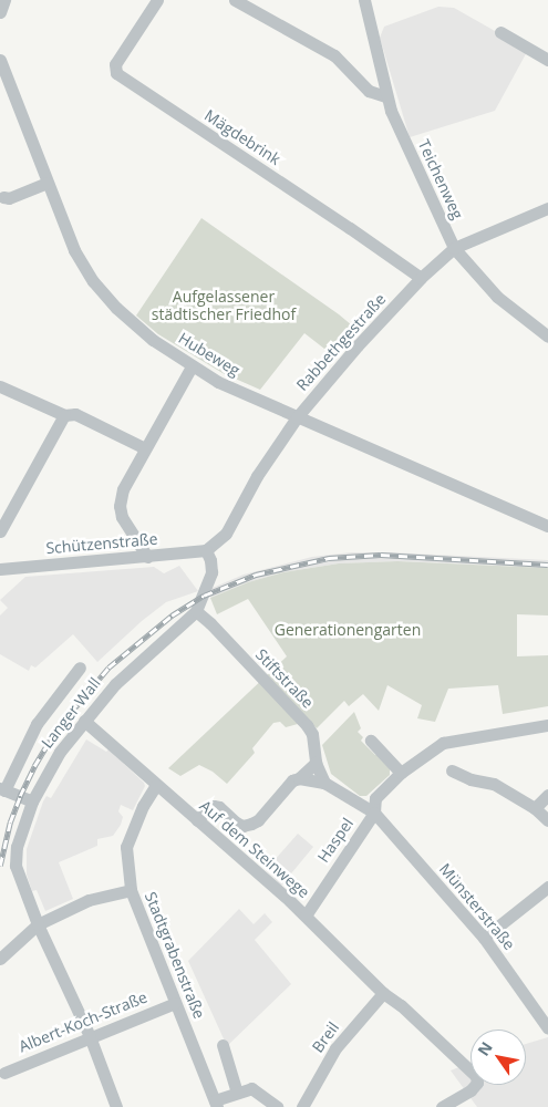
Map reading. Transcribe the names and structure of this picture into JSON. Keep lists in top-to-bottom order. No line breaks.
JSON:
{"streets":{"street":["Mägdebrink","Teichenweg","Rabbethgestraße","Hubeweg","Schützenstraße","Stiftstraße","Langer Wall","Haspel","Auf dem Steinwege","Münsterstraße","Stadtgrabenstraße","Albert-Koch-Straße","Breil"]},"crossings":[["Mägdebrink","Rabbethgestraße"],["Teichenweg","Rabbethgestraße"],["Rabbethgestraße","Hubeweg"],["Rabbethgestraße","Schützenstraße"],["Rabbethgestraße","Langer Wall"],["Schützenstraße","Langer Wall"],["Stiftstraße","Langer Wall"],["Stiftstraße","Münsterstraße"],["Langer Wall","Auf dem Steinwege"],["Langer Wall","Albert-Koch-Straße"],["Haspel","Auf dem Steinwege"],["Haspel","Münsterstraße"],["Auf dem Steinwege","Stadtgrabenstraße"],["Auf dem Steinwege","Breil"],["Stadtgrabenstraße","Albert-Koch-Straße"]],"parks":["Aufgelassener städtischer Friedhof","Generationengarten"],"north":"top left"}
